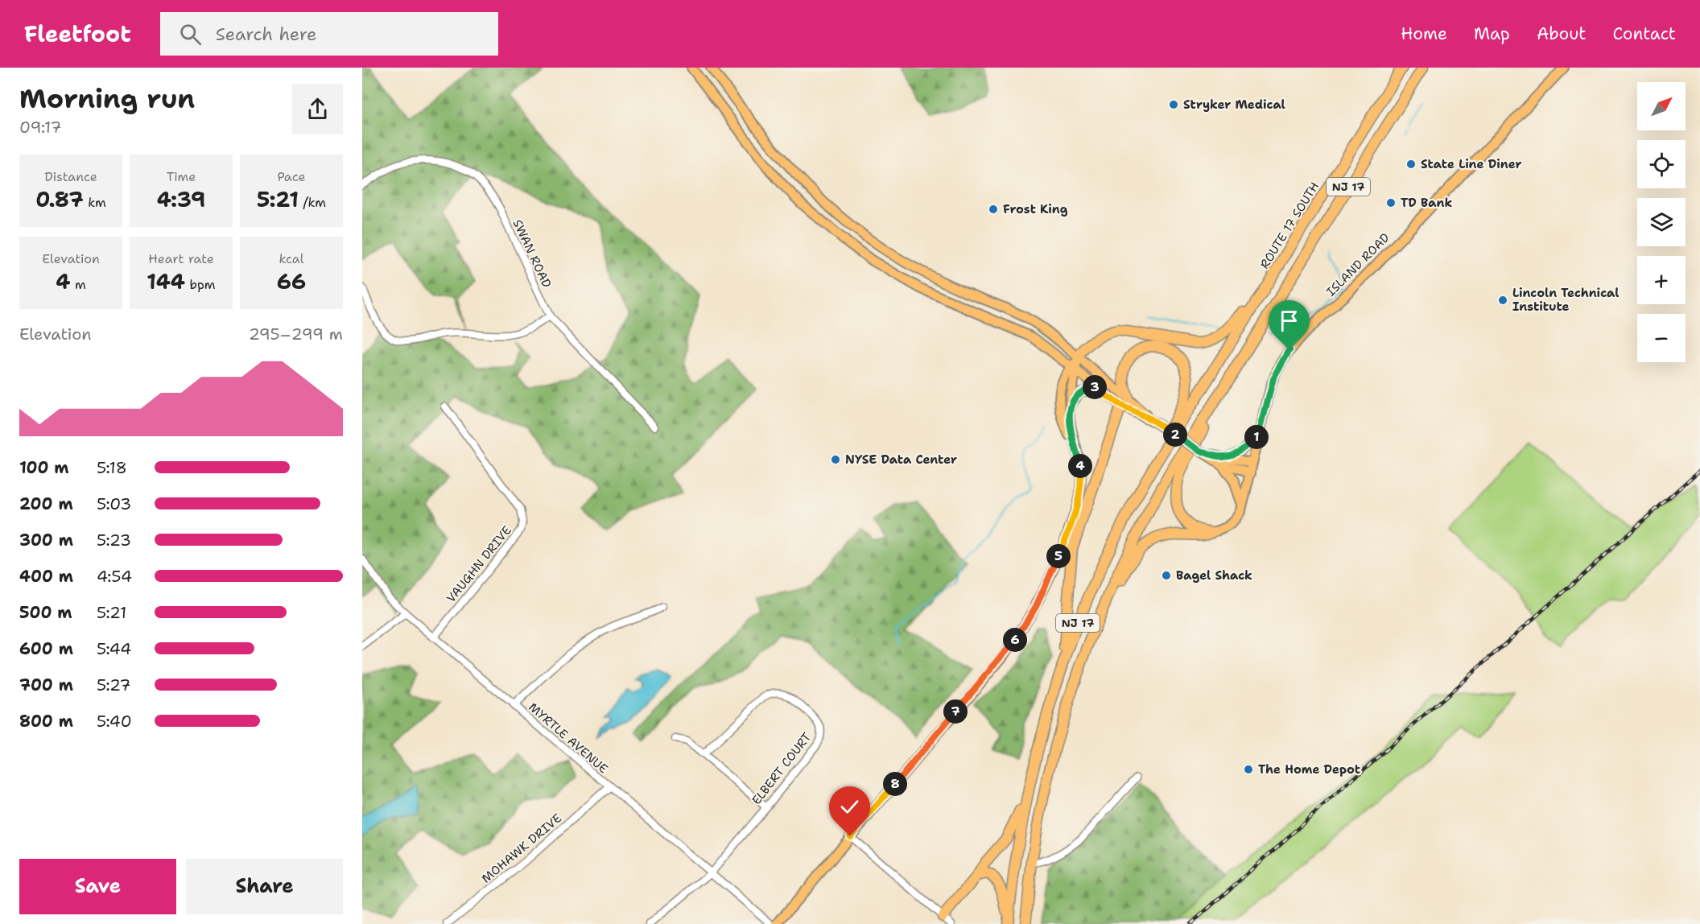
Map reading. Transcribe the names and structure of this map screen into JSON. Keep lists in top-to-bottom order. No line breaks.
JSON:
{"streets":{"highway":["NJ 17","ROUTE 17 SOUTH"],"main road":["ISLAND ROAD"],"street":["SWAN ROAD","VAUGHN DRIVE","MYRTLE AVENUE","ELBERT COURT","MOHAWK DRIVE"]},"crossings":[["NJ 17","ROUTE 17 SOUTH"],["VAUGHN DRIVE","MYRTLE AVENUE"],["MYRTLE AVENUE","ELBERT COURT"],["MYRTLE AVENUE","MOHAWK DRIVE"]],"places":["Stryker Medical","State Line Diner","TD Bank","Frost King","Lincoln Technical Institute","NYSE Data Center","Bagel Shack","The Home Depot"],"north":"top right","page":{"header":"Fleetfoot","search":"Search here","nav":["Home","Map","About","Contact"],"heading":["Morning run","09:17"],"map_buttons":["+","−"],"stats":[["Distance","0.87 km"],["Time","4:39"],["Pace","5:21 /km"],["Elevation","4 m"],["Heart rate","144 bpm"],["kcal","66"]],"chart":["Elevation","295–299 m"],"pins":["3","2","1","4","5","6","7","8"],"list":[{"name":"100 m","note":"5:18"},{"name":"200 m","note":"5:03"},{"name":"300 m","note":"5:23"},{"name":"400 m","note":"4:54"},{"name":"500 m","note":"5:21"},{"name":"600 m","note":"5:44"},{"name":"700 m","note":"5:27"},{"name":"800 m","note":"5:40"}],"buttons":["Save","Share"]}}
